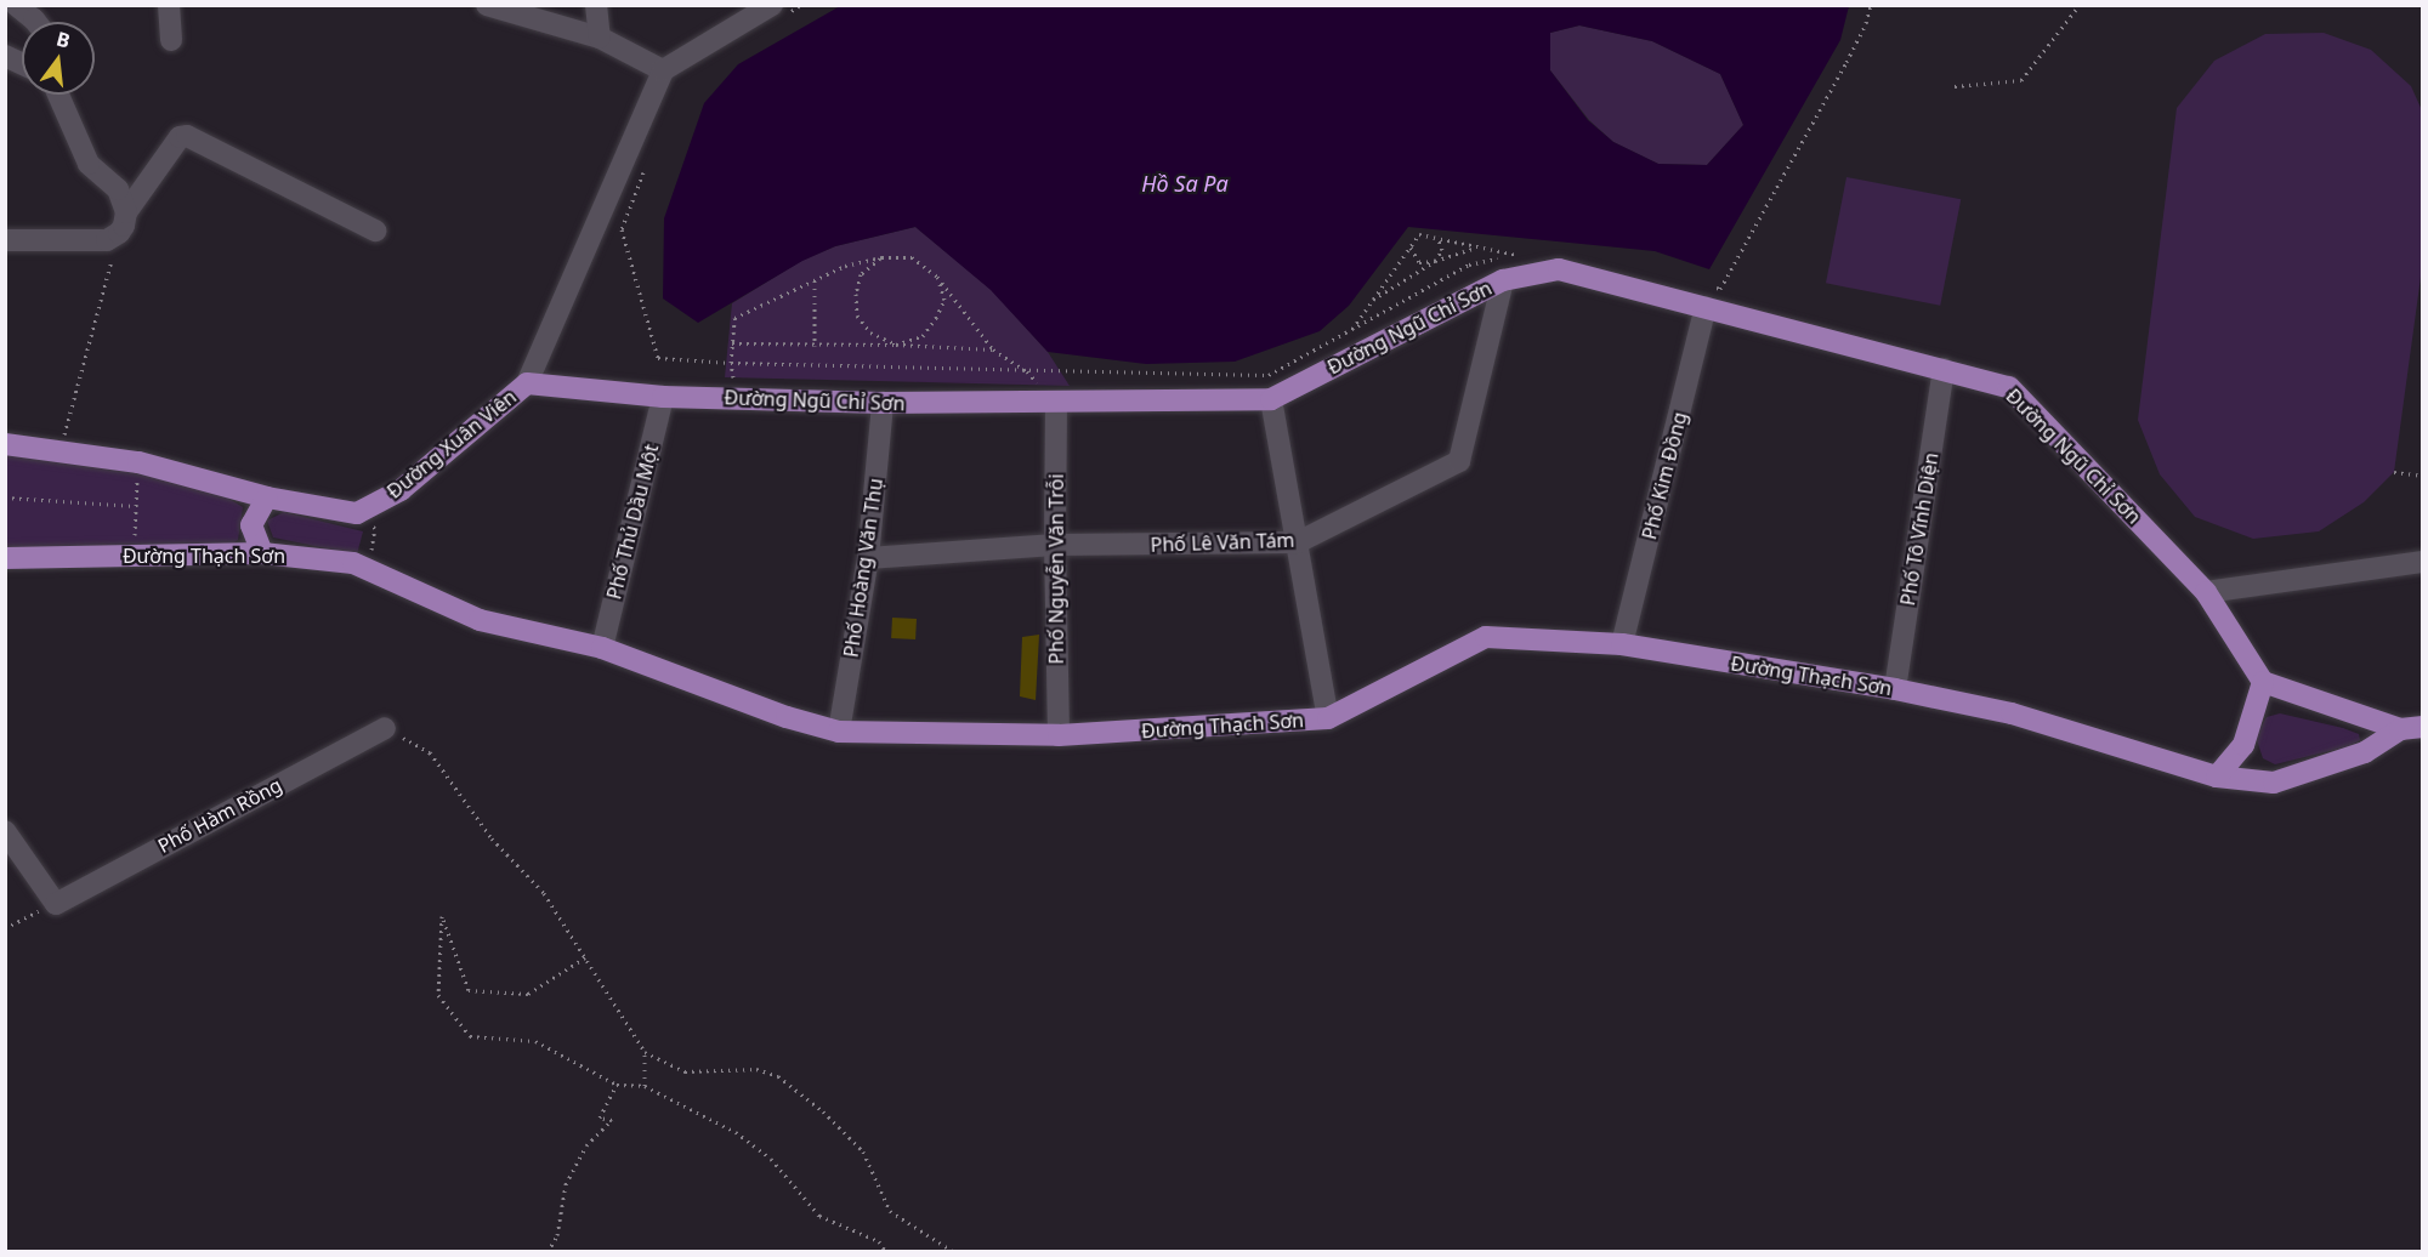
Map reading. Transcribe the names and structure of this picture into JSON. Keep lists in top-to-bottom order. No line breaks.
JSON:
{"streets":{"main road":["Đường Ngũ Chỉ Sơn","Đường Xuân Viên","Đường Thạch Sơn"],"street":["Phố Kim Đồng","Phố Thủ Dầu Một","Phố Tô Vĩnh Diện","Phố Lê Văn Tám","Phố Hoàng Văn Thụ","Phố Nguyễn Văn Trỗi","Phố Hàm Rồng"]},"crossings":[["Đường Ngũ Chỉ Sơn","Đường Xuân Viên"],["Đường Ngũ Chỉ Sơn","Phố Kim Đồng"],["Đường Ngũ Chỉ Sơn","Phố Thủ Dầu Một"],["Đường Ngũ Chỉ Sơn","Phố Tô Vĩnh Diện"],["Đường Ngũ Chỉ Sơn","Phố Lê Văn Tám"],["Đường Ngũ Chỉ Sơn","Phố Hoàng Văn Thụ"],["Đường Ngũ Chỉ Sơn","Phố Nguyễn Văn Trỗi"],["Phố Kim Đồng","Đường Thạch Sơn"],["Phố Thủ Dầu Một","Đường Thạch Sơn"],["Phố Tô Vĩnh Diện","Đường Thạch Sơn"],["Phố Lê Văn Tám","Phố Hoàng Văn Thụ"],["Phố Lê Văn Tám","Phố Nguyễn Văn Trỗi"],["Đường Thạch Sơn","Phố Hoàng Văn Thụ"],["Đường Thạch Sơn","Phố Nguyễn Văn Trỗi"]],"water":["Hồ Sa Pa"],"north":"top"}
